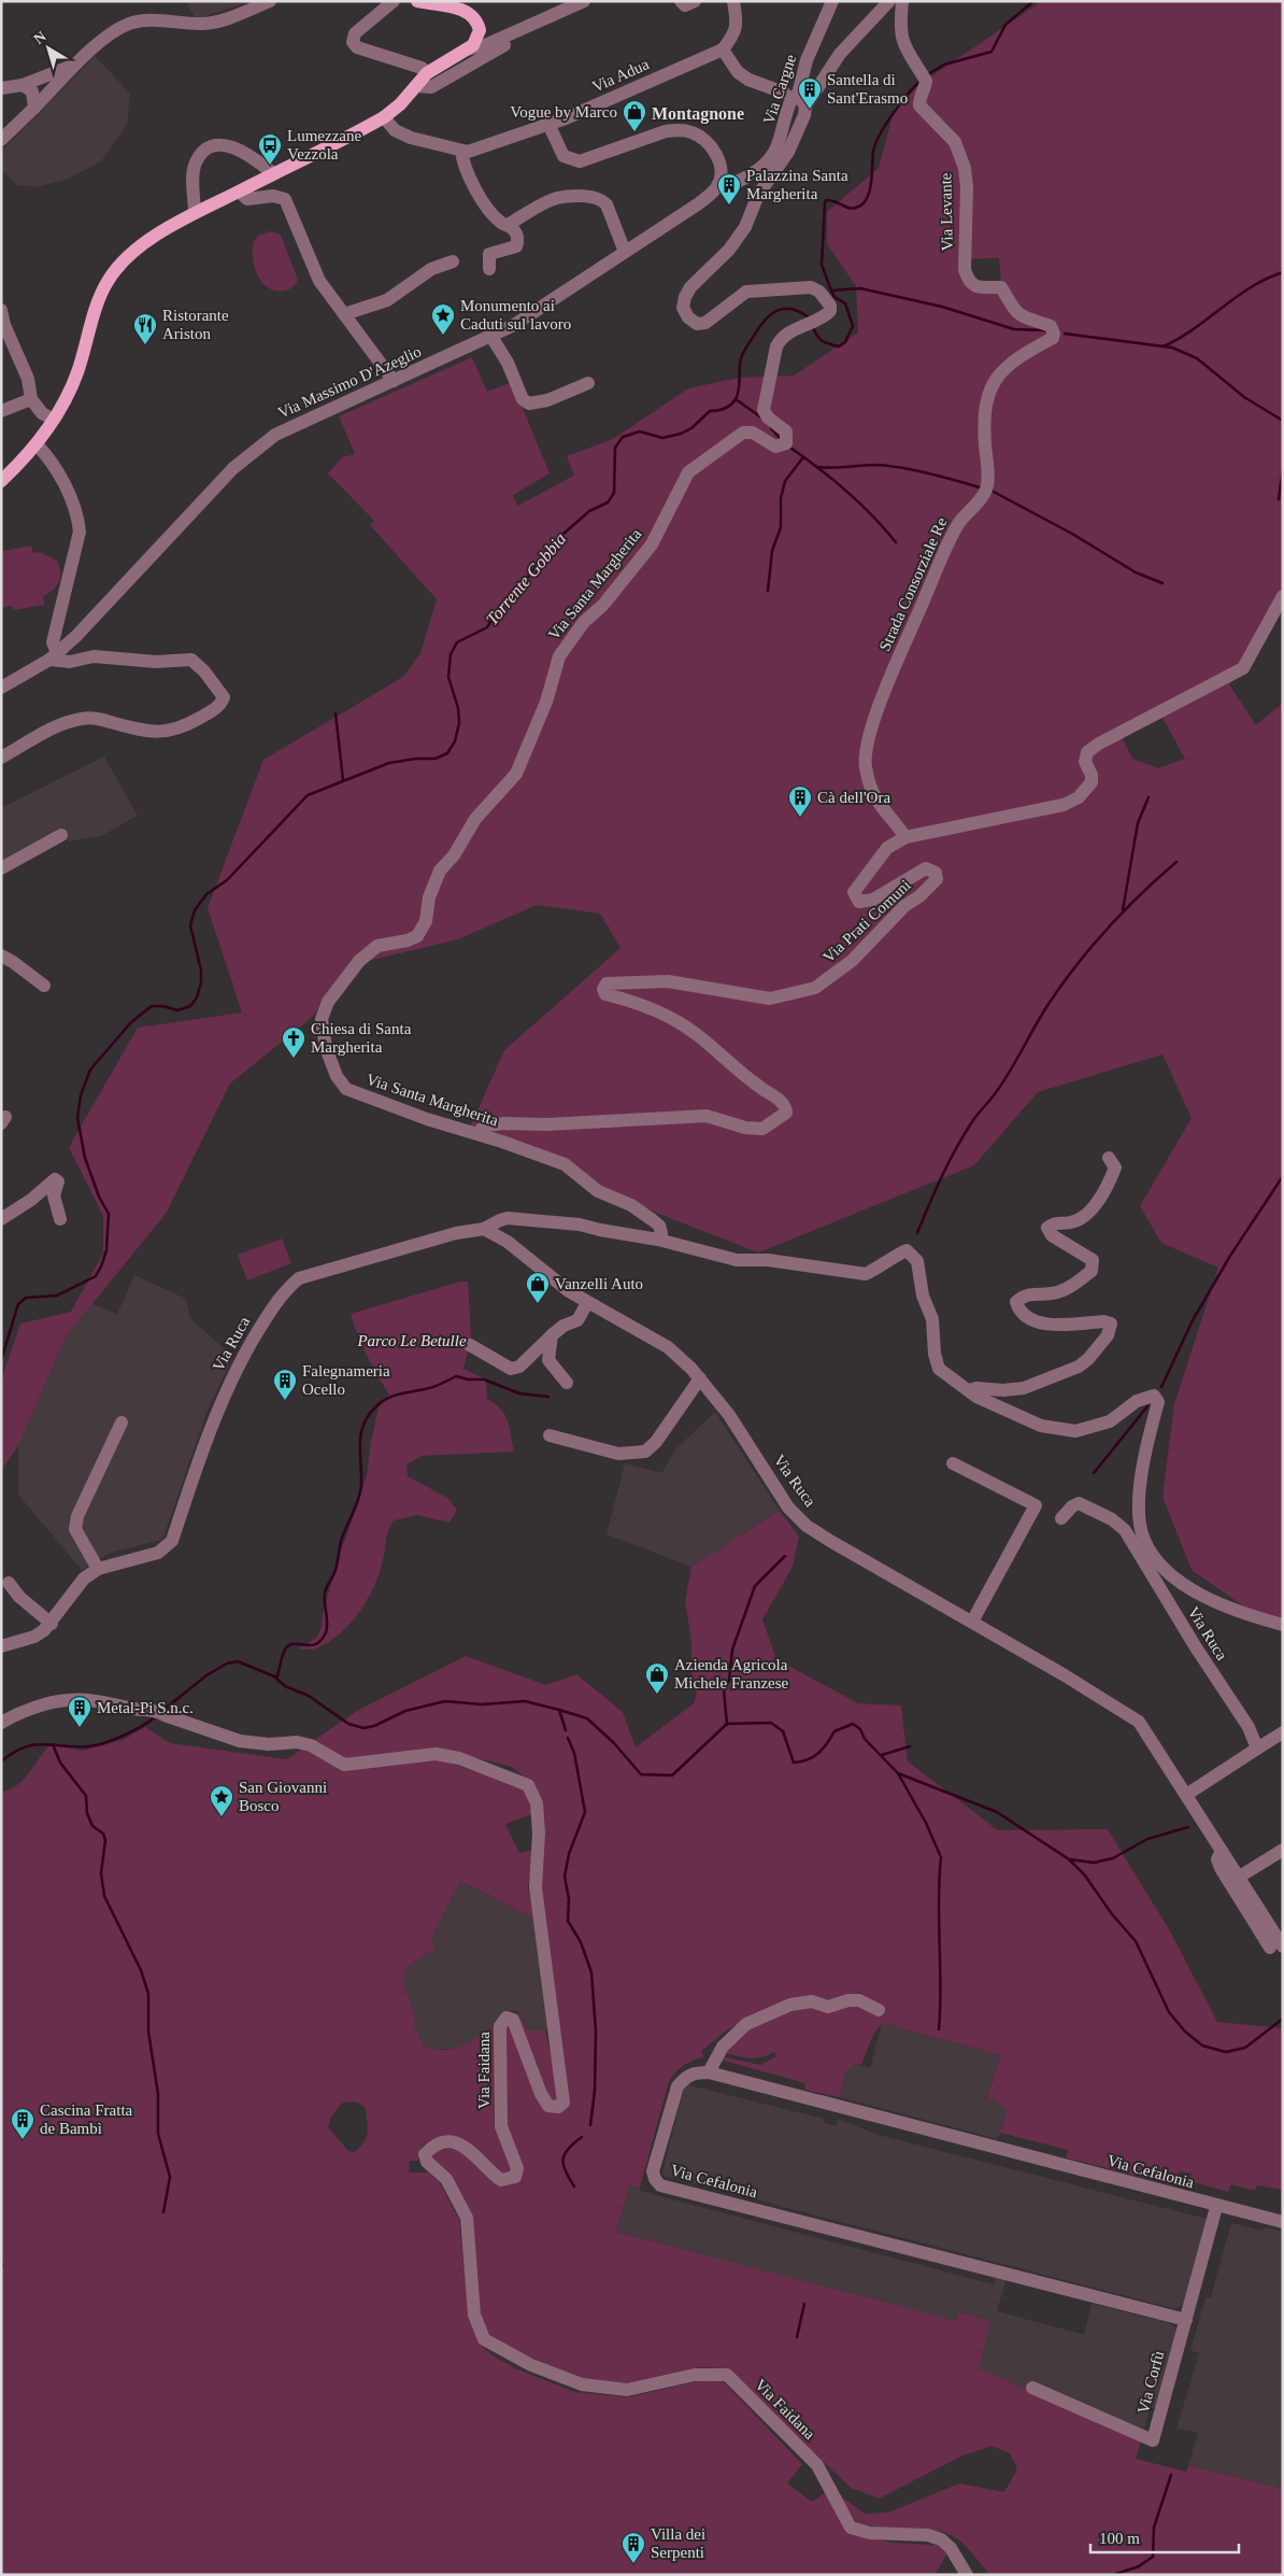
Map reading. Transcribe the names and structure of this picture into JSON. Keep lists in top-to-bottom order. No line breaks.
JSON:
{"streets":{"street":["Via Adua","Via Cargne","Via Levante","Via Massimo D'Azeglio","Via Santa Margherita","Strada Consorziale Re","Via Prati Comuni","Via Ruca","Via Faidana","Via Cefalonia","Via Corfù"]},"crossings":[["Via Cargne","Via Massimo D'Azeglio"],["Via Cargne","Via Santa Margherita"],["Via Levante","Strada Consorziale Re"],["Via Santa Margherita","Via Prati Comuni"],["Via Santa Margherita","Via Ruca"],["Strada Consorziale Re","Via Prati Comuni"],["Via Cefalonia","Via Corfù"]],"districts":["Montagnone"],"water":["Torrente Gobbia"],"parks":["Parco Le Betulle"],"places":{"building":["Santella di Sant'Erasmo","Palazzina Santa Margherita","Cà dell'Ora","Falegnameria Ocello","Metal-Pi S.n.c.","Cascina Fratta de Bambì","Villa dei Serpenti"],"shop":["Vogue by Marco","Vanzelli Auto","Azienda Agricola Michele Franzese"],"bus stop":["Lumezzane Vezzola"],"place":["Monumento ai Caduti sul lavoro","San Giovanni Bosco"],"restaurant":["Ristorante Ariston"],"church":["Chiesa di Santa Margherita"]},"scale_bar":"100 m","north":"top left"}
